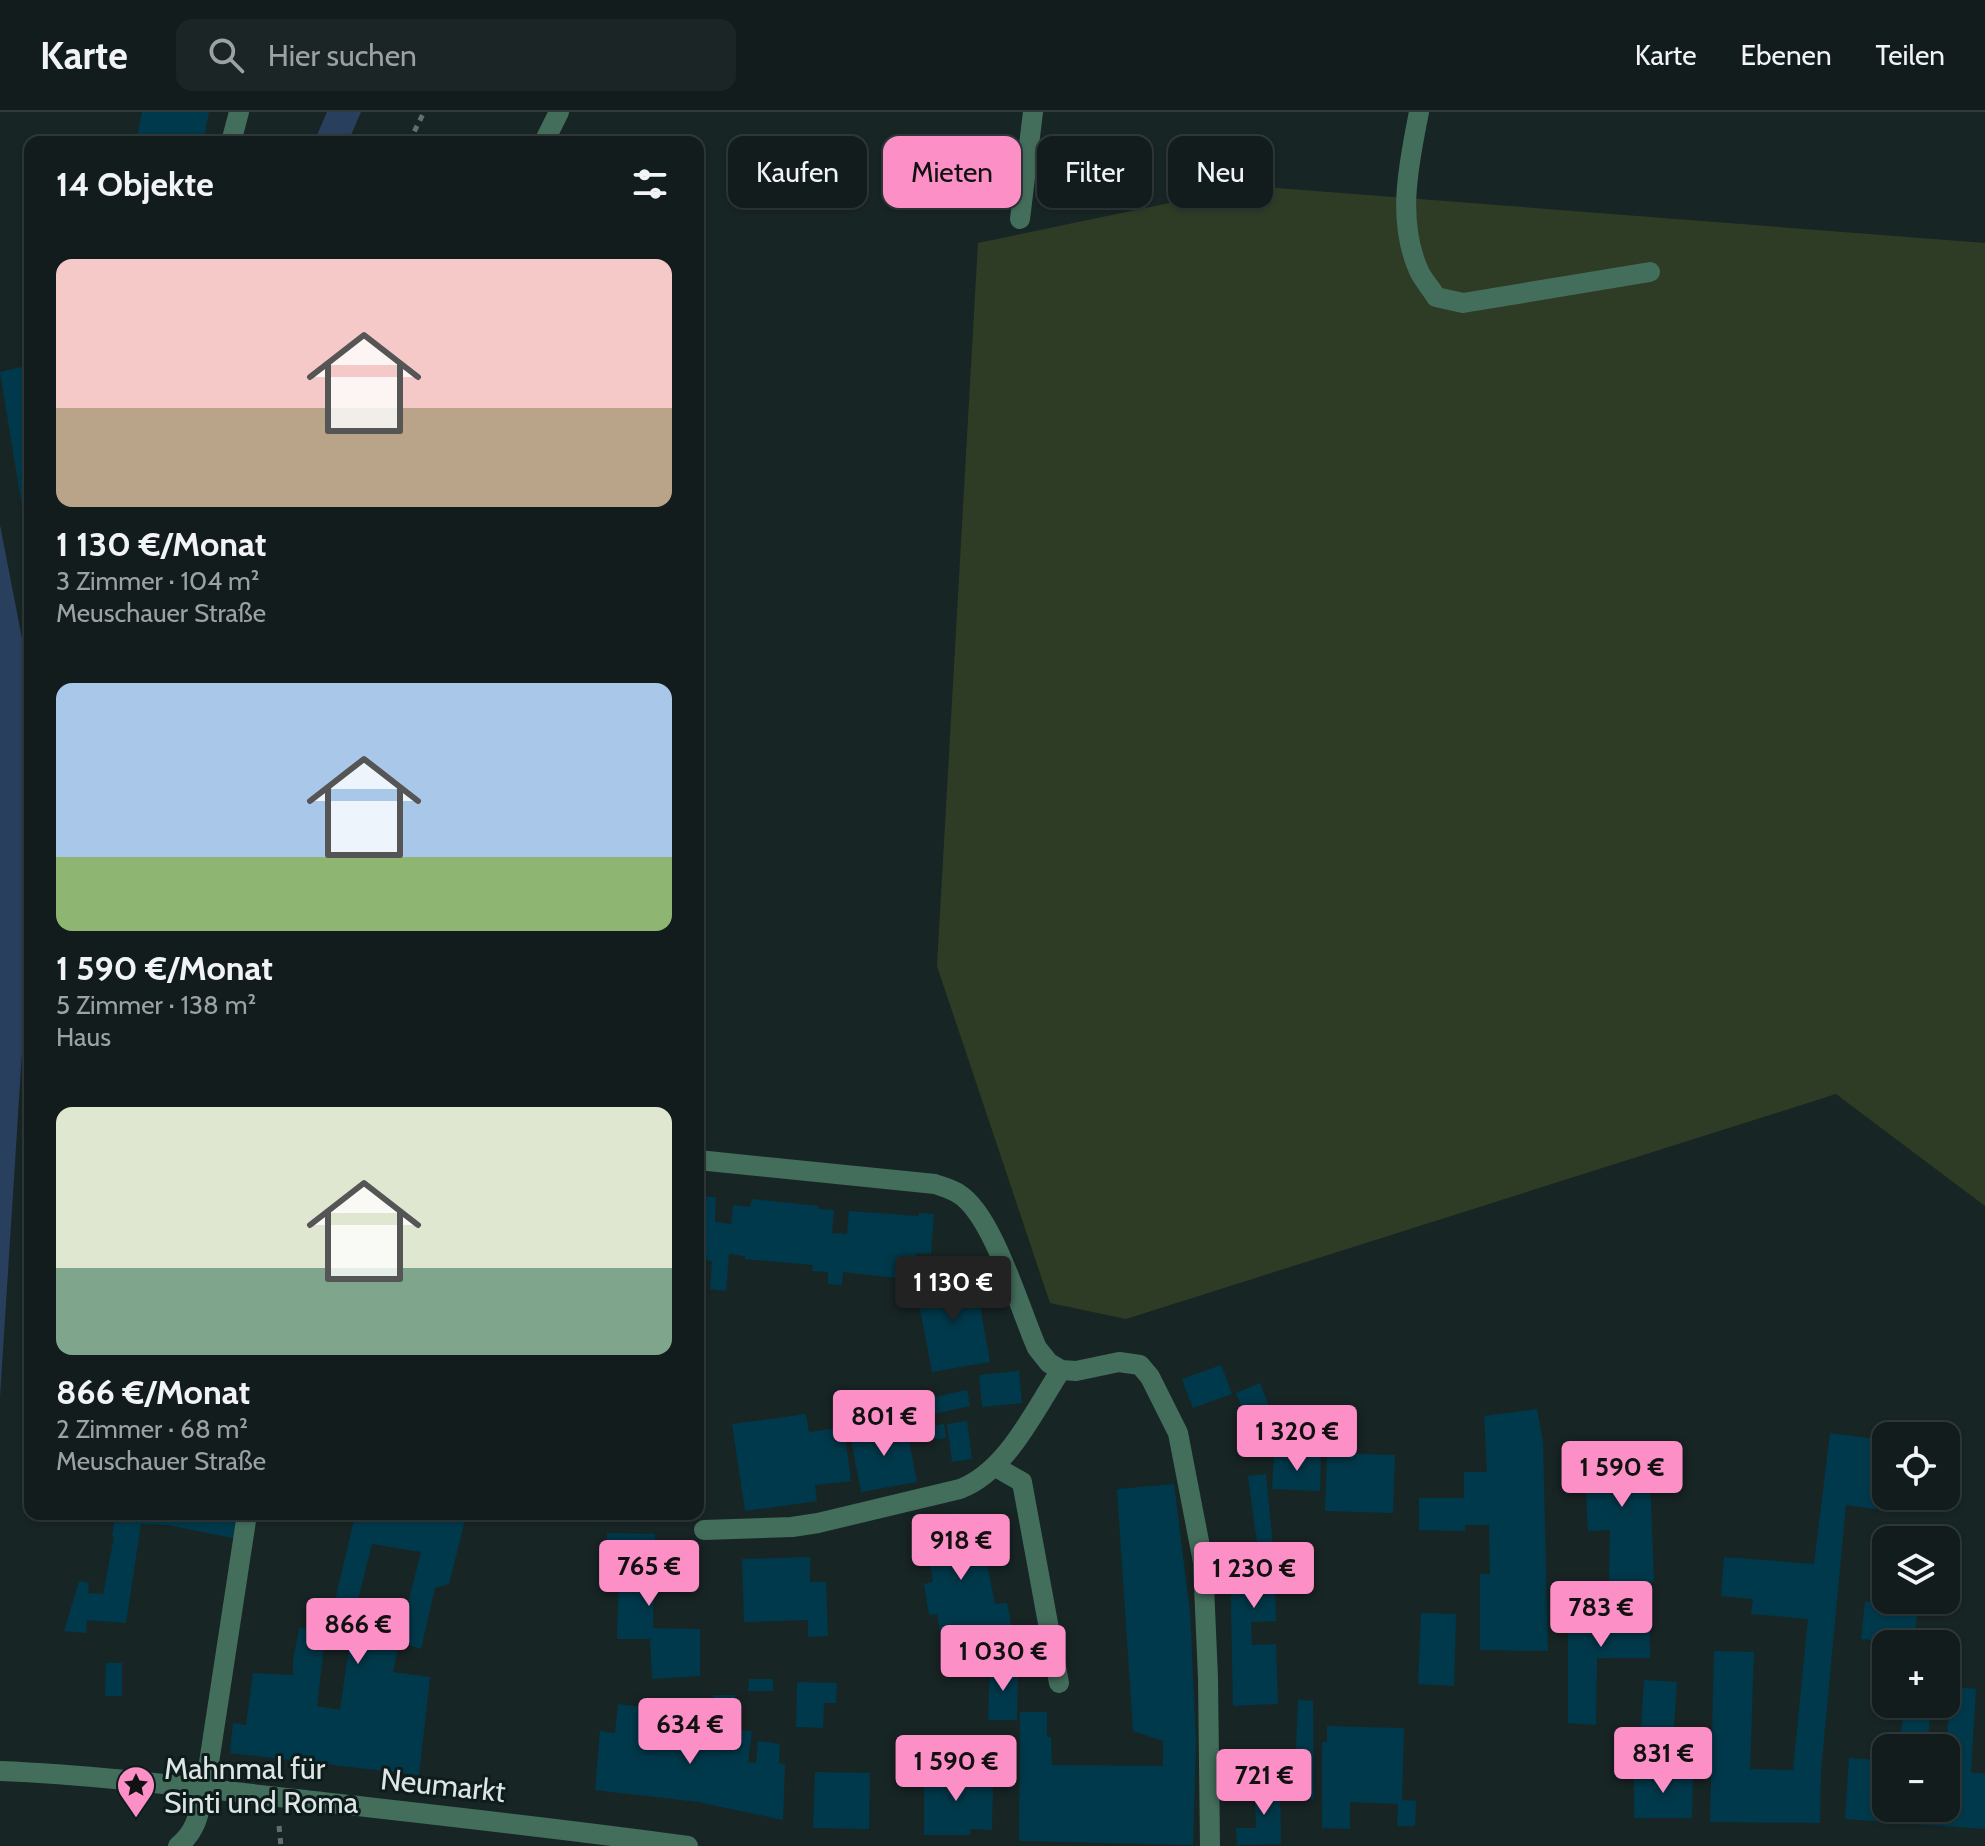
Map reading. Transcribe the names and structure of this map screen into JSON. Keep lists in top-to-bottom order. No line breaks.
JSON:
{"streets":{"street":["Neumarkt"]},"places":{"place":["Mahnmal für Sinti und Roma"]},"page":{"header":"Karte","search":"Hier suchen","nav":["Karte","Ebenen","Teilen"],"chip":["Kaufen","Mieten","Filter","Neu"],"heading":"14 Objekte","list":[{"name":"1 130 €/Monat","note":"3 Zimmer · 104 m² · Meuschauer Straße"},{"name":"1 590 €/Monat","note":"5 Zimmer · 138 m² · Haus"},{"name":"866 €/Monat","note":"2 Zimmer · 68 m² · Meuschauer Straße"}],"price":["1 130 €","801 €","1 320 €","1 590 €","918 €","765 €","1 230 €","783 €","866 €","1 030 €","634 €","831 €","1 590 €","721 €"],"map_buttons":["+","−"]}}
